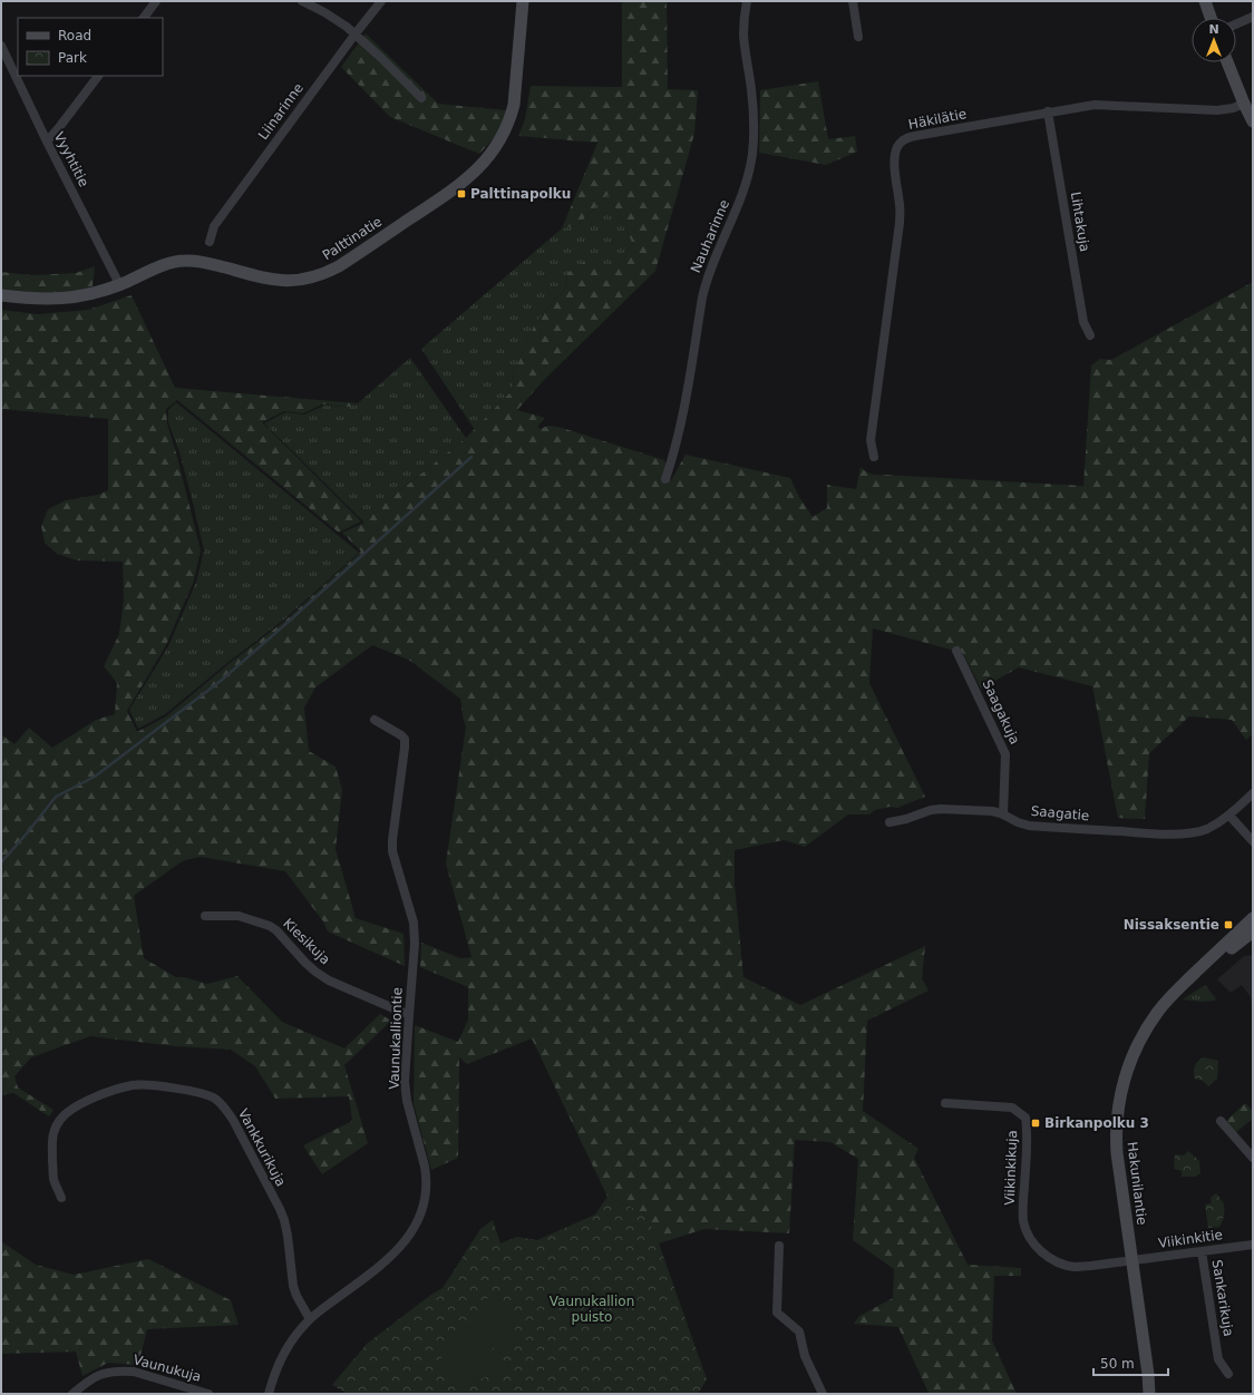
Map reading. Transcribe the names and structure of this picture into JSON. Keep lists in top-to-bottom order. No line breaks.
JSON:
{"streets":{"street":["Liinarinne","Häkilätie","Vyyhtitie","Lihtakuja","Nauharinne","Palttinatie","Saagakuja","Saagatie","Kiesikuja","Vaunukalliontie","Vankkurikuja","Viikinkikuja","Hakunilantie","Viikinkitie","Sankarikuja","Vaunukuja"]},"crossings":[["Häkilätie","Lihtakuja"],["Vyyhtitie","Palttinatie"],["Saagakuja","Saagatie"],["Kiesikuja","Vaunukalliontie"],["Vaunukalliontie","Vankkurikuja"],["Viikinkikuja","Hakunilantie"],["Viikinkikuja","Viikinkitie"],["Hakunilantie","Viikinkitie"],["Viikinkitie","Sankarikuja"]],"parks":["Vaunukallion puisto"],"places":{"transit":["Palttinapolku","Nissaksentie","Birkanpolku 3"]},"legend":["Road","Park"],"scale_bar":"50 m","north":"top"}
